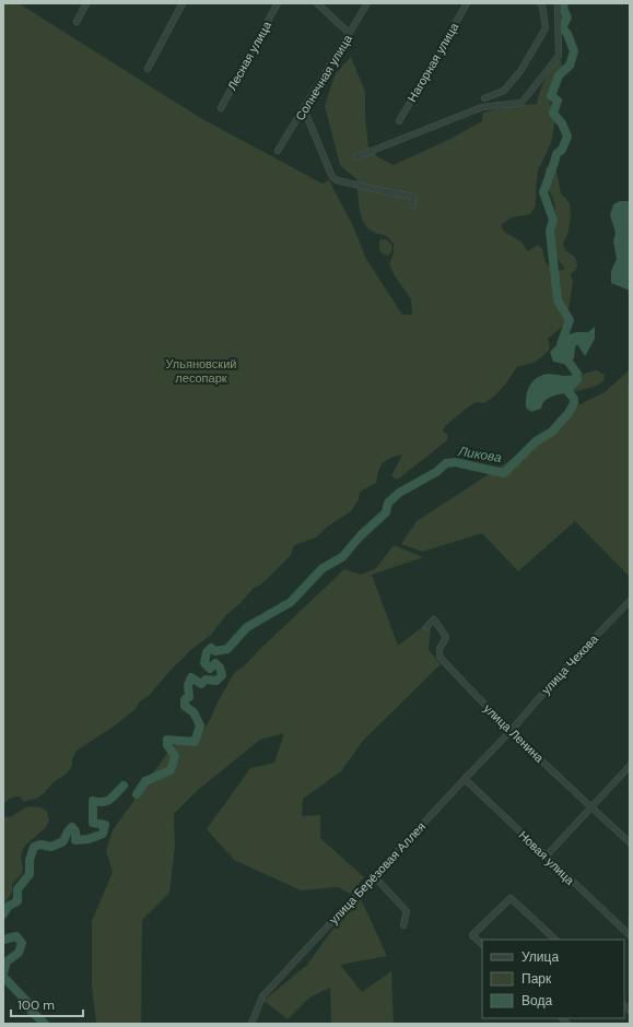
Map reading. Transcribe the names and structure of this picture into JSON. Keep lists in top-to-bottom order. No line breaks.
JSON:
{"streets":{"street":["Лесная улица","Нагорная улица","Солнечная улица","улица Чехова","улица Ленина","Новая улица","улица Берёзовая Аллея"]},"crossings":[["улица Чехова","улица Ленина"],["улица Чехова","улица Берёзовая Аллея"],["улица Ленина","улица Берёзовая Аллея"],["Новая улица","улица Берёзовая Аллея"]],"water":["Ликова"],"parks":["Ульяновский лесопарк"],"legend":["Улица","Парк","Вода"],"scale_bar":"100 m"}
